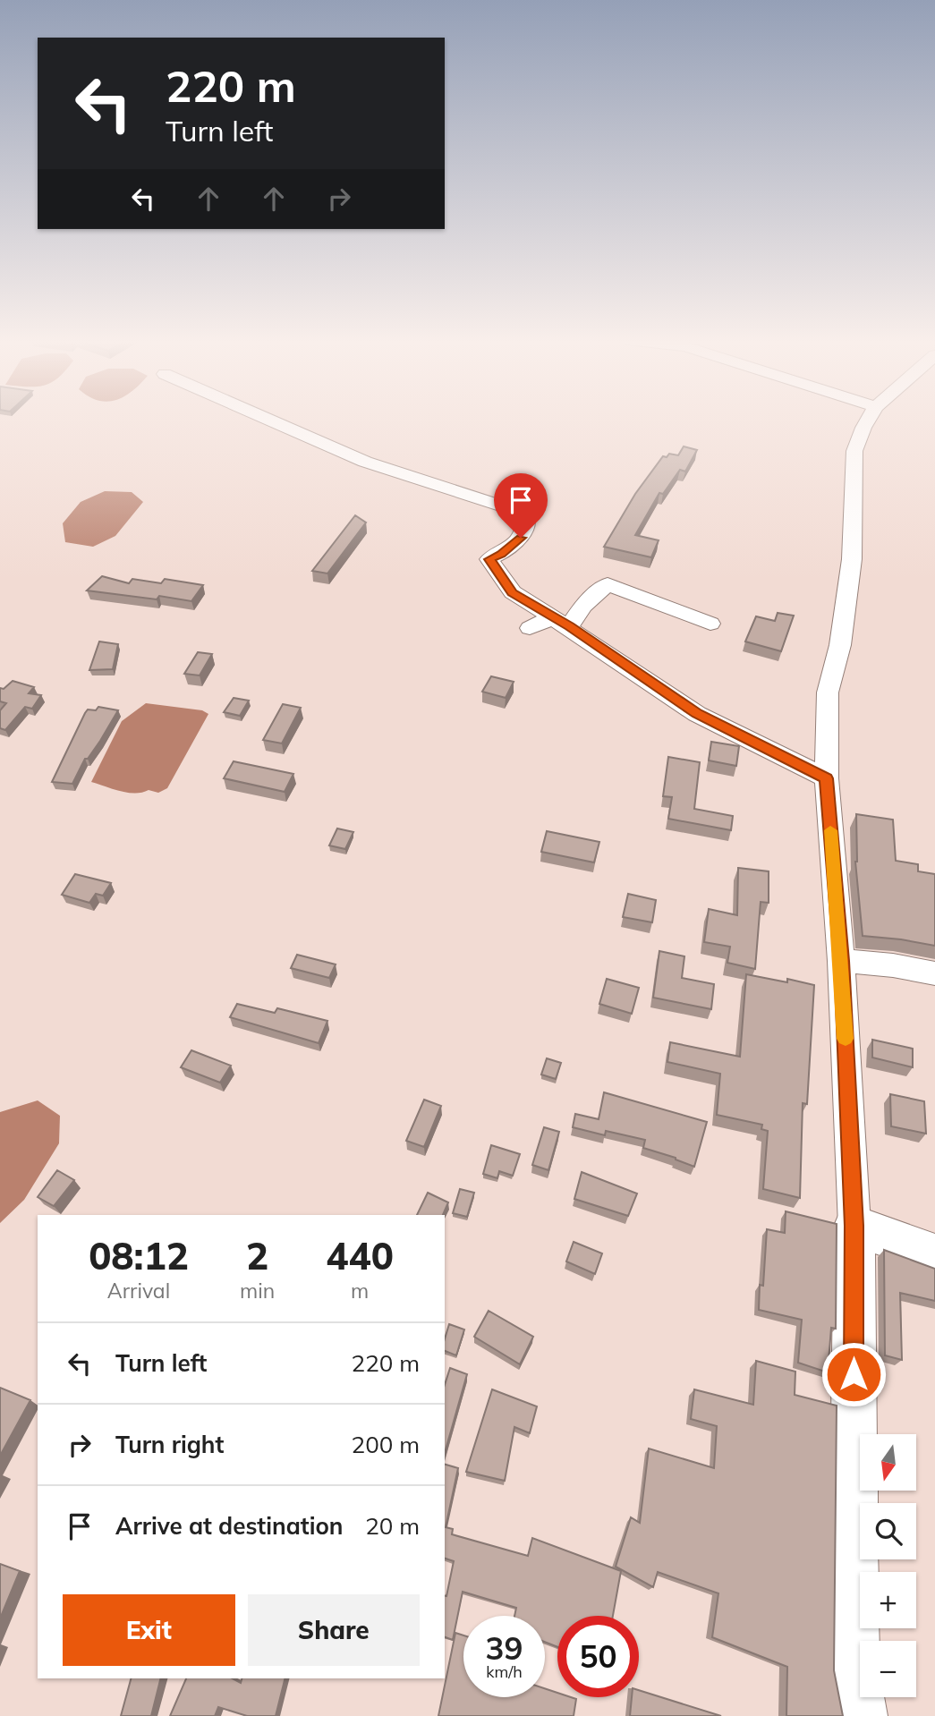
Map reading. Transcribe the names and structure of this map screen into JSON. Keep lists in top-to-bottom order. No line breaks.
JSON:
{"north":"bottom","page":{"turn":["220 m","Turn left"],"eta":["08:12","Arrival","2","min","440","m"],"list":[{"name":"Turn left","value":"220 m"},{"name":"Turn right","value":"200 m"},{"name":"Arrive at destination","value":"20 m"}],"map_buttons":["+","−"],"buttons":["Exit","Share"],"speed":"39 km/h","limit":"50"}}
